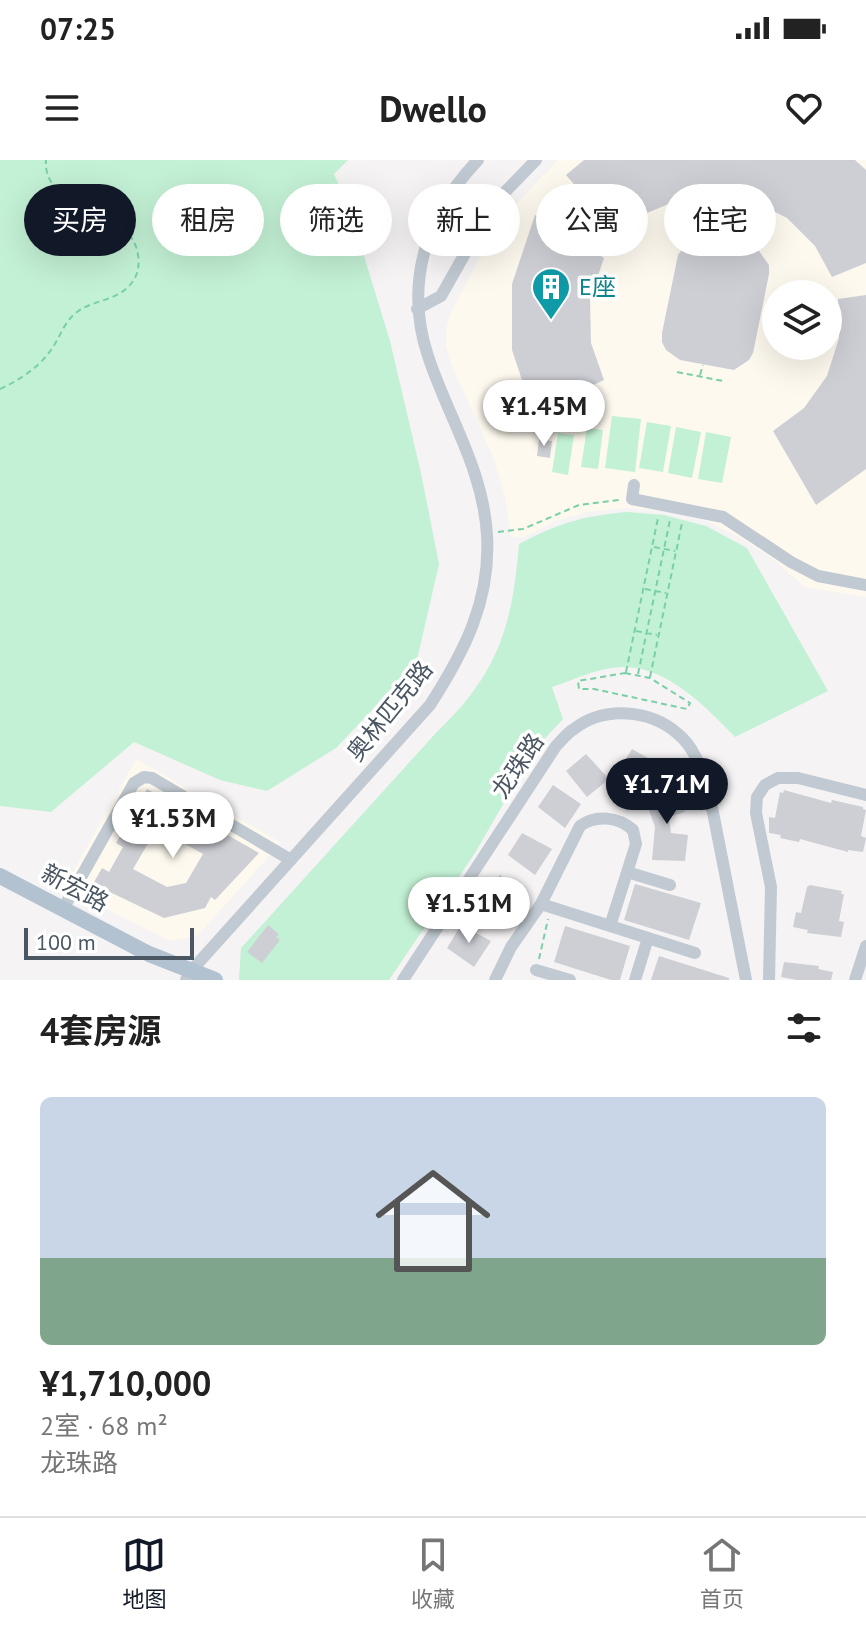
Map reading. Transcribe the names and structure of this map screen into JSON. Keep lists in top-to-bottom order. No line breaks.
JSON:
{"streets":{"main road":["新宏路"],"street":["奥林匹克路","龙珠路"]},"crossings":[["奥林匹克路","新宏路"]],"places":{"building":["E座"]},"scale_bar":"100 m","page":{"status":"07:25","header":"Dwello","chip":["买房","租房","筛选","新上","公寓","住宅"],"price":["¥1.45M","¥1.71M","¥1.53M","¥1.51M"],"scale":"100 m","heading":"4套房源","list":[{"name":"¥1,710,000","note":"2室 · 68 m² · 龙珠路"}],"tabs":["地图","收藏","首页"]}}
